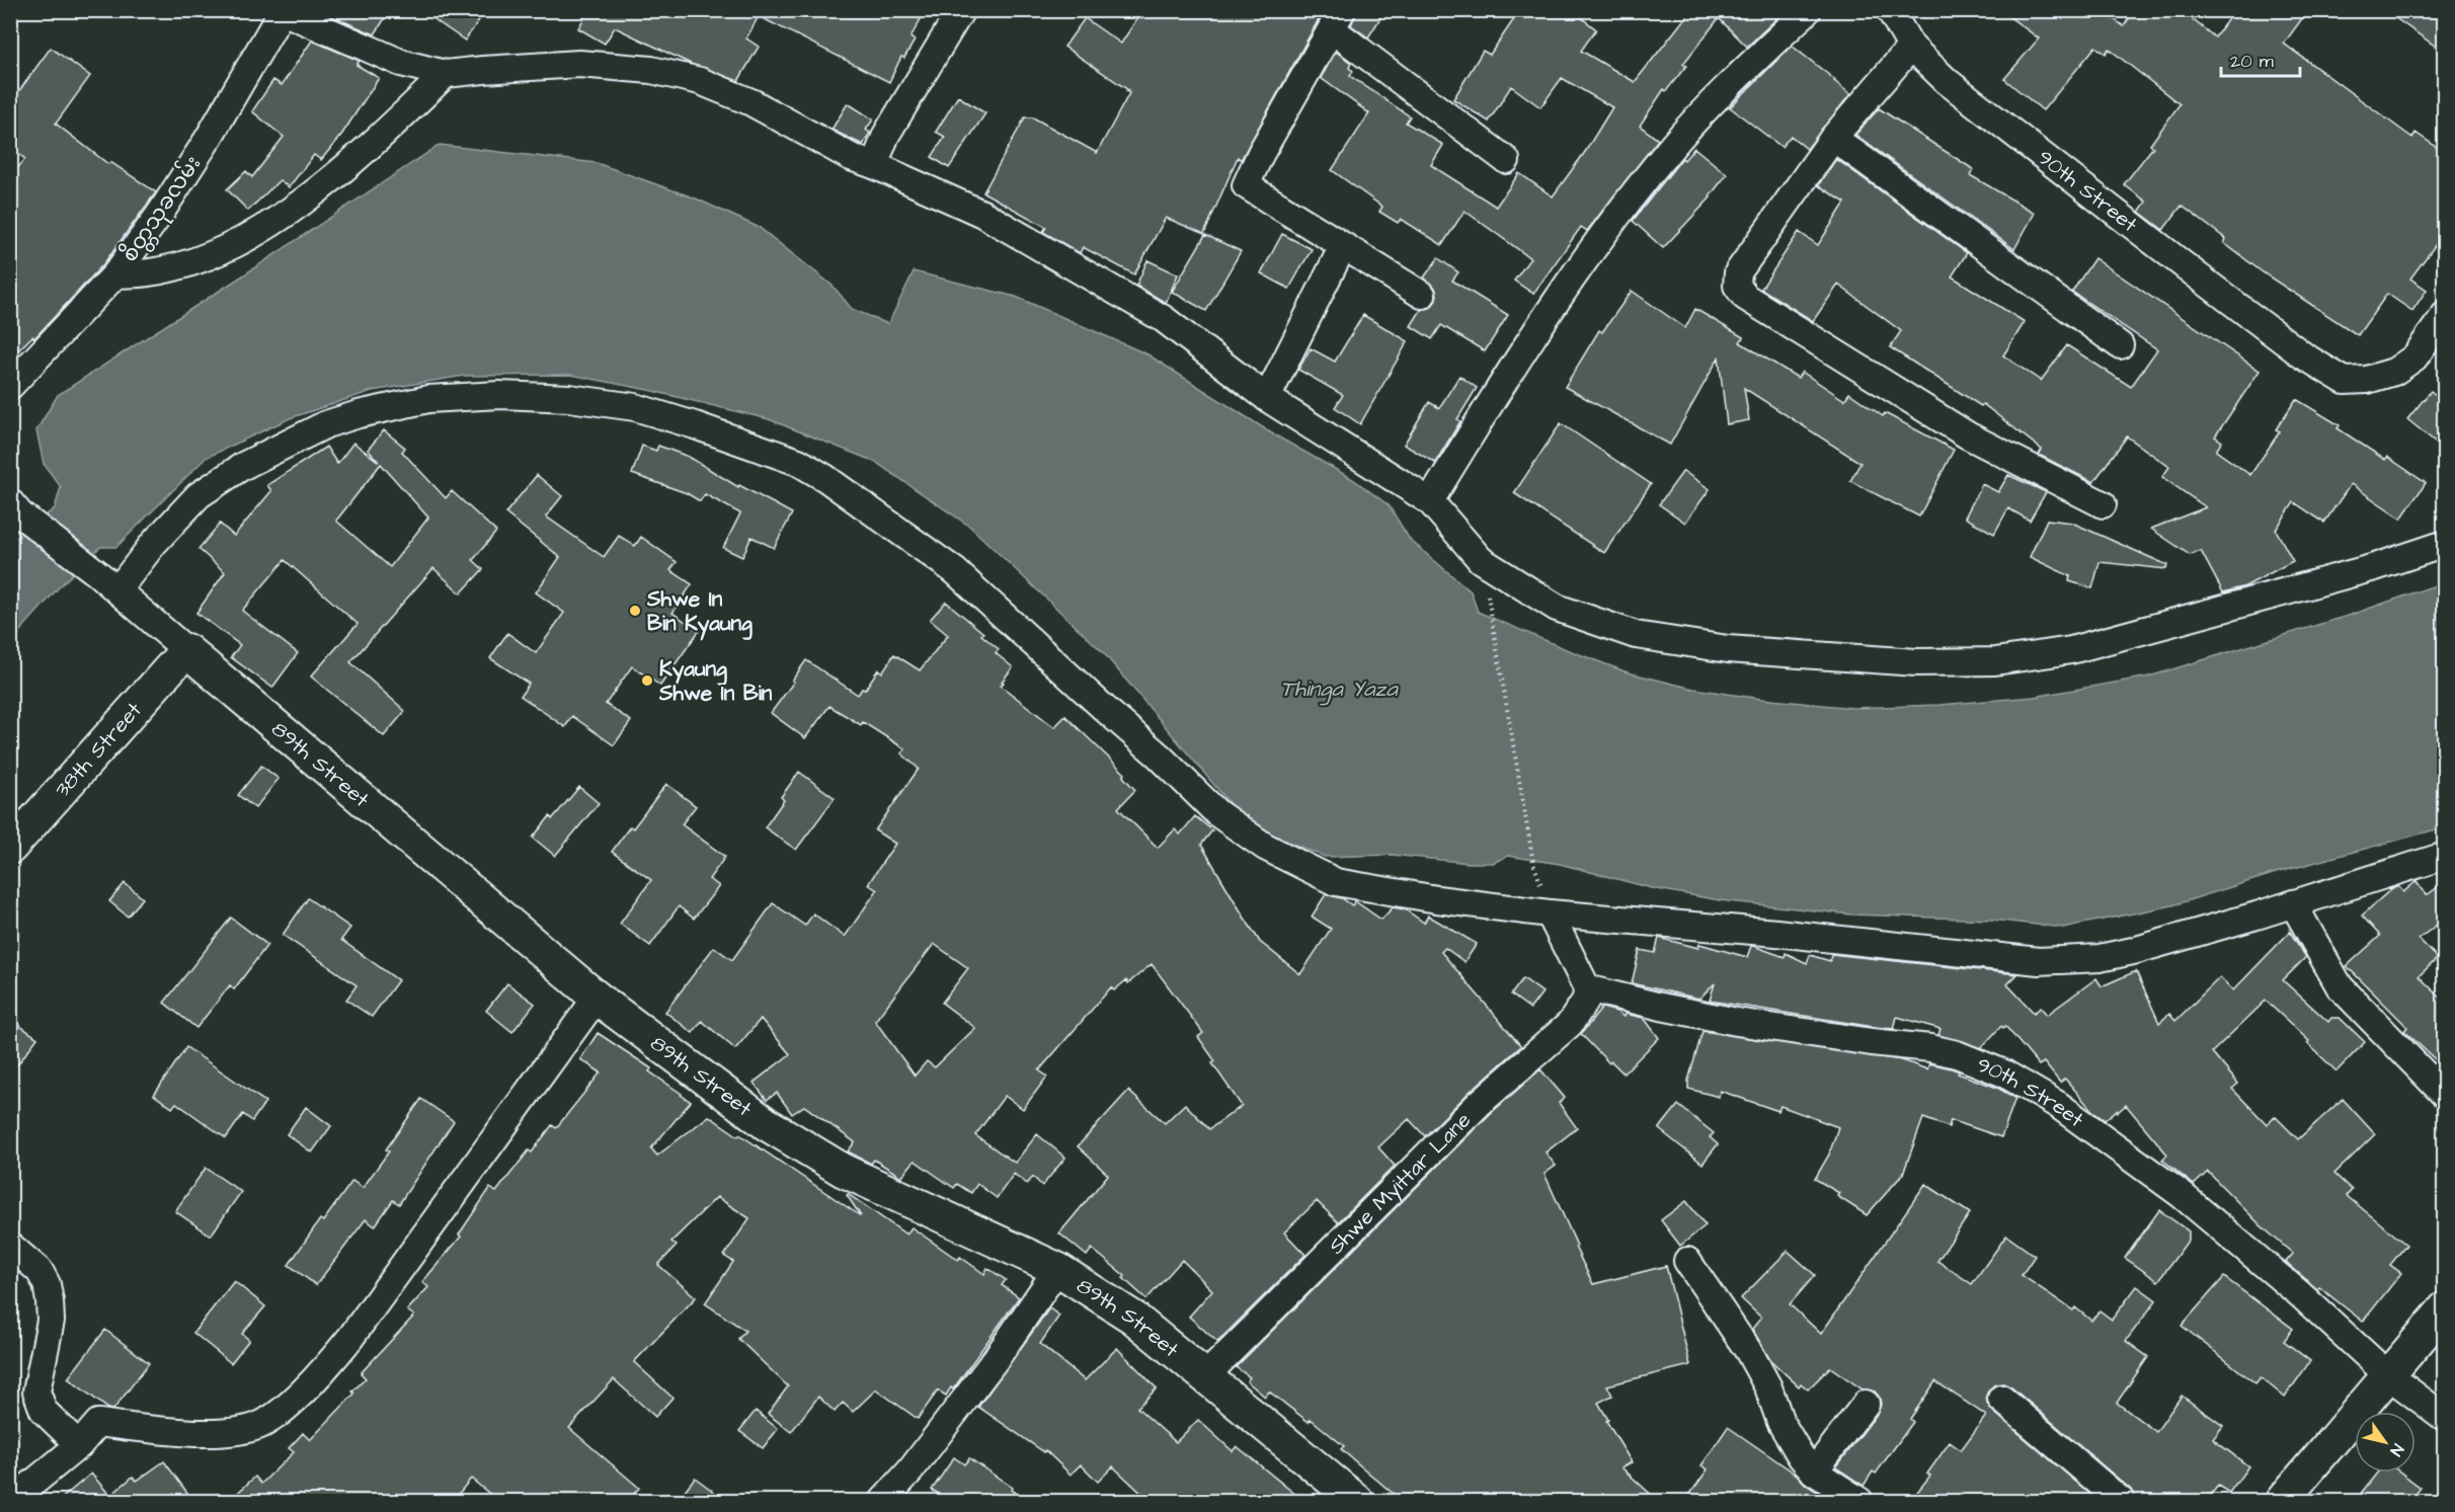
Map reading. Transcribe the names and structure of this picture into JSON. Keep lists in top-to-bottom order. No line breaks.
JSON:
{"streets":{"main road":["38th Street","89th Street"],"street":["90th Street","စိတ္တသုခလမ်း","Shwe Myittar Lane"]},"crossings":[["90th Street","Shwe Myittar Lane"],["38th Street","89th Street"],["89th Street","Shwe Myittar Lane"]],"water":["Thinga Yaza"],"places":["Shwe In Bin Kyaung","Kyaung Shwe In Bin"],"scale_bar":"20 m","north":"bottom right"}
